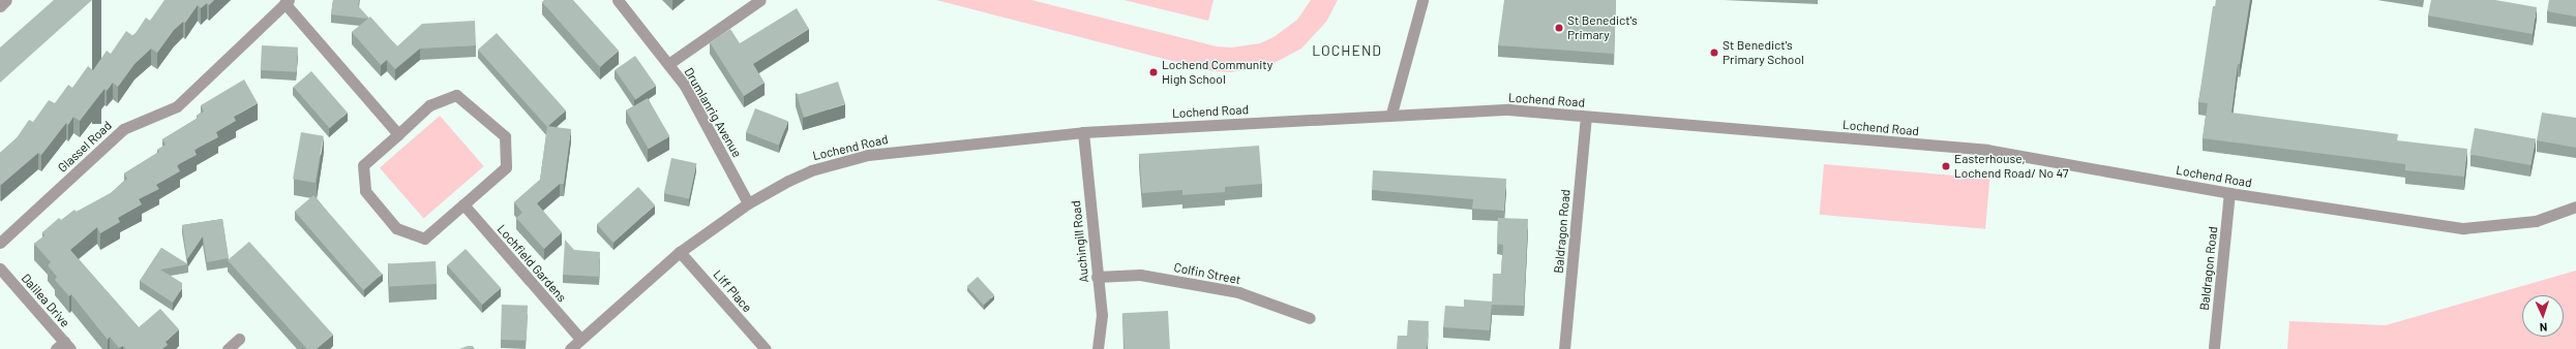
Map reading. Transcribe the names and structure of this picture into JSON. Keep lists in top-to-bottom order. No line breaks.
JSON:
{"streets":{"street":["Lochend Road","Drumlanrig Avenue","Glassel Road","Baldragon Road","Auchingill Road","Lochfield Gardens","Colfin Street","Liff Place","Dalilea Drive"]},"crossings":[["Lochend Road","Drumlanrig Avenue"],["Lochend Road","Baldragon Road"],["Lochend Road","Auchingill Road"],["Lochend Road","Lochfield Gardens"],["Lochend Road","Liff Place"],["Auchingill Road","Colfin Street"]],"districts":["LOCHEND"],"places":["St Benedict's Primary","St Benedict's Primary School","Lochend Community High School","Easterhouse, Lochend Road/ No 47"],"north":"bottom"}
